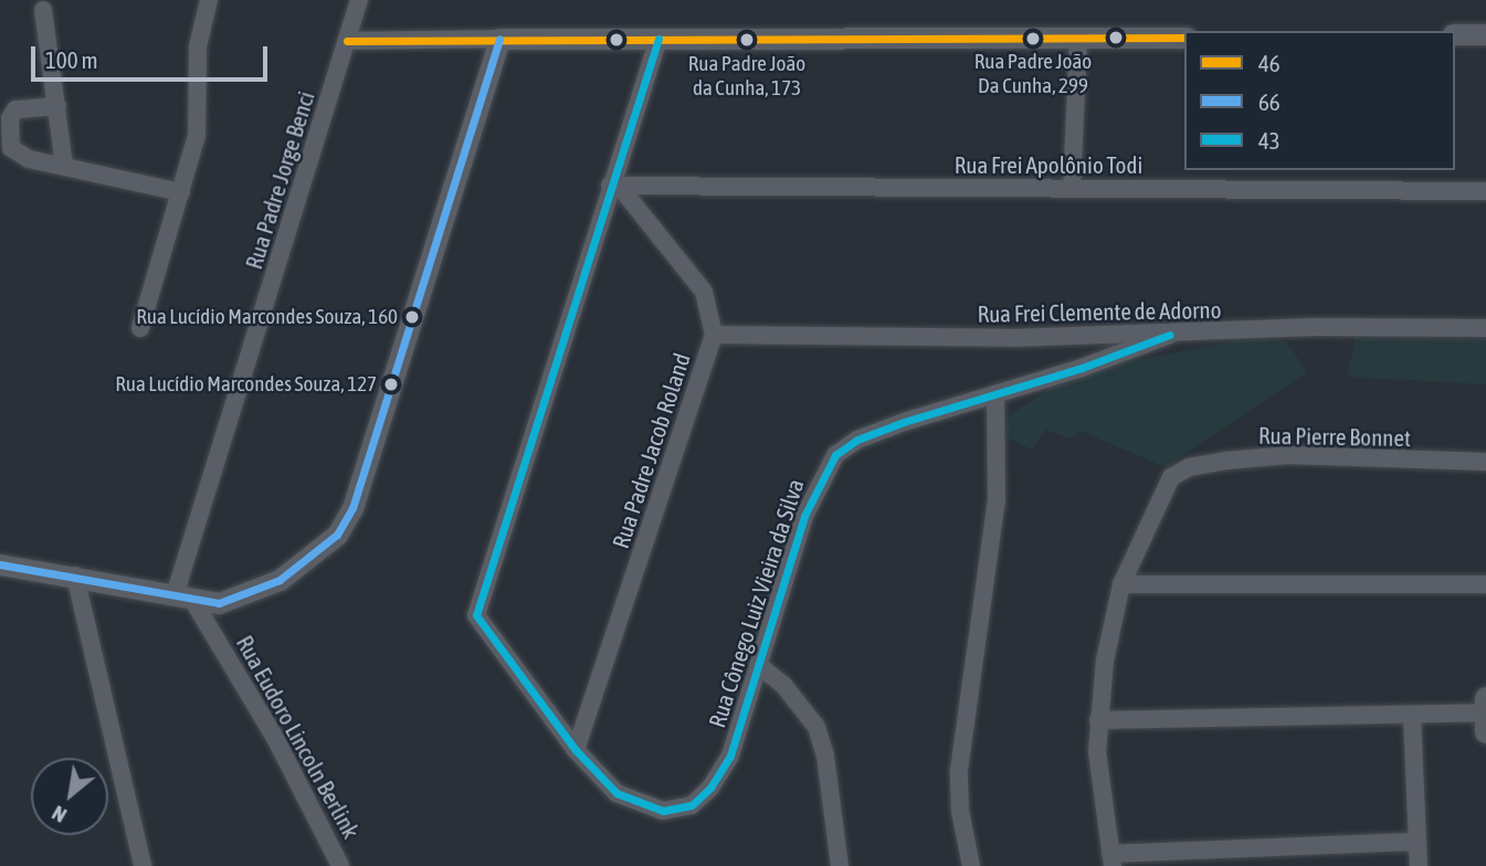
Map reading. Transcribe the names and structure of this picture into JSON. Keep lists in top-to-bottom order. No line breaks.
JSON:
{"streets":{"street":["Rua Frei Apolônio Todi","Rua Padre Jorge Benci","Rua Frei Clemente de Adorno","Rua Pierre Bonnet","Rua Padre Jacob Roland","Rua Cônego Luiz Vieira da Silva","Rua Eudoro Lincoln Berlink"]},"crossings":[["Rua Frei Apolônio Todi","Rua Padre Jacob Roland"],["Rua Frei Apolônio Todi","Rua Cônego Luiz Vieira da Silva"],["Rua Padre Jorge Benci","Rua Eudoro Lincoln Berlink"],["Rua Frei Clemente de Adorno","Rua Padre Jacob Roland"],["Rua Frei Clemente de Adorno","Rua Cônego Luiz Vieira da Silva"],["Rua Padre Jacob Roland","Rua Cônego Luiz Vieira da Silva"]],"places":["Rua Padre João Da Cunha, 299","Rua Padre João da Cunha, 173","Rua Lucídio Marcondes Souza, 160","Rua Lucídio Marcondes Souza, 127"],"lines":["transit line 46","transit line 66","transit line 43"],"legend":["46","66","43"],"scale_bar":"100 m","north":"bottom left"}
